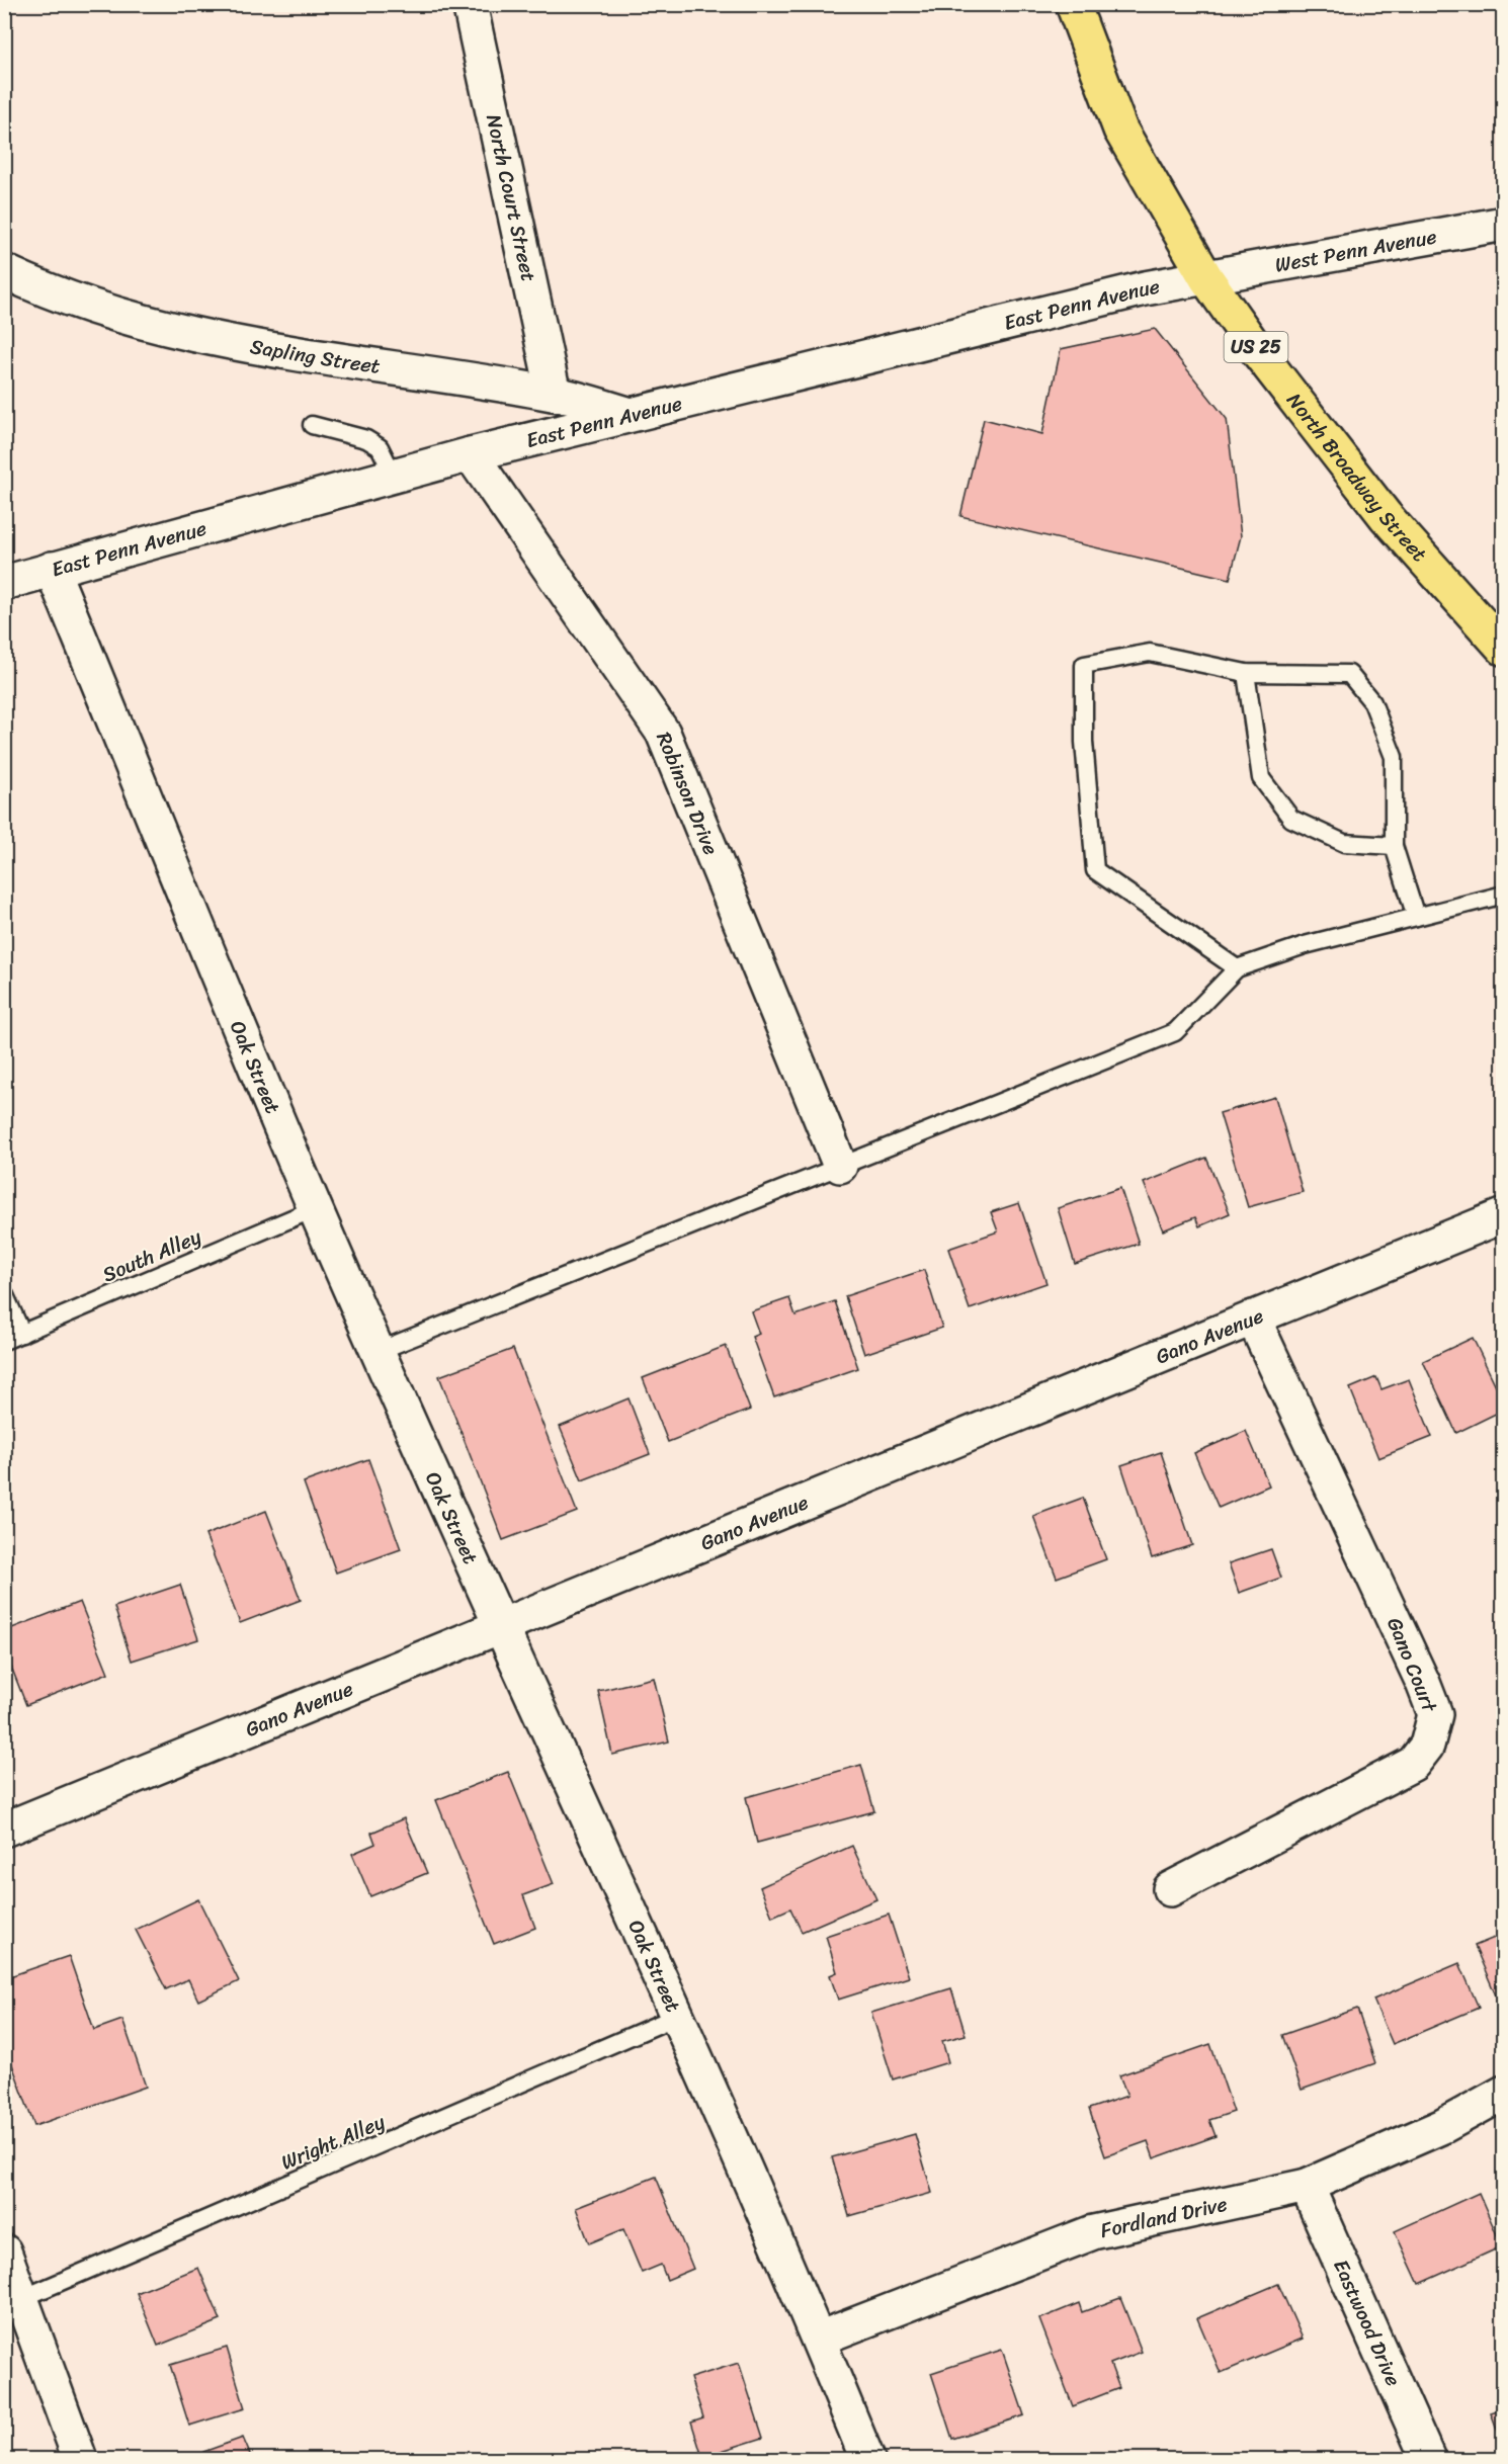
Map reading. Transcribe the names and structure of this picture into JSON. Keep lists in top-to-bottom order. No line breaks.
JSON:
{"streets":{"main road":["US 25","North Broadway Street"],"street":["North Court Street","West Penn Avenue","East Penn Avenue","Sapling Street","Robinson Drive","Oak Street","Gano Avenue","Gano Court","Fordland Drive","Eastwood Drive"],"lane":["South Alley","Wright Alley"]},"crossings":[["North Court Street","Sapling Street"],["West Penn Avenue","East Penn Avenue"],["West Penn Avenue","North Broadway Street"],["East Penn Avenue","Sapling Street"],["East Penn Avenue","North Broadway Street"],["East Penn Avenue","Robinson Drive"],["East Penn Avenue","Oak Street"],["Oak Street","South Alley"],["Oak Street","Gano Avenue"],["Oak Street","Wright Alley"],["Oak Street","Fordland Drive"],["Gano Avenue","Gano Court"],["Fordland Drive","Eastwood Drive"]]}
